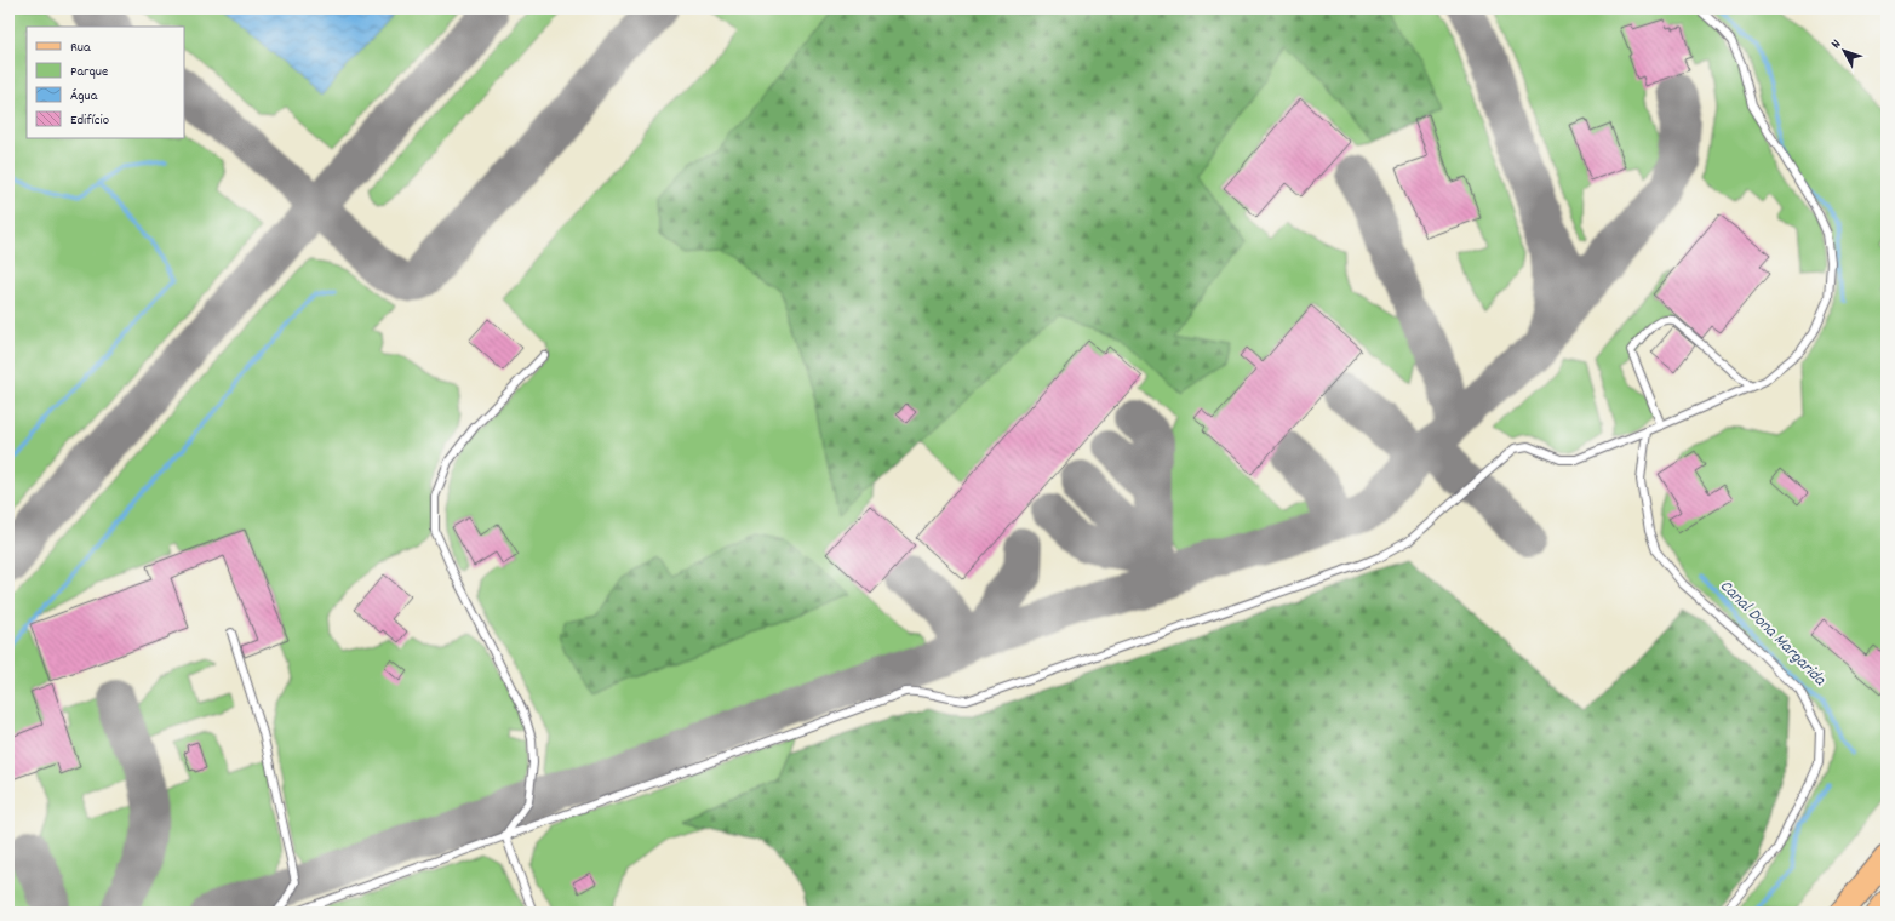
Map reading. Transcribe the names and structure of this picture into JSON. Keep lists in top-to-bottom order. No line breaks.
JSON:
{"water":["Canal Dona Margarida"],"legend":["Rua","Parque","Água","Edifício"],"north":"top left"}
